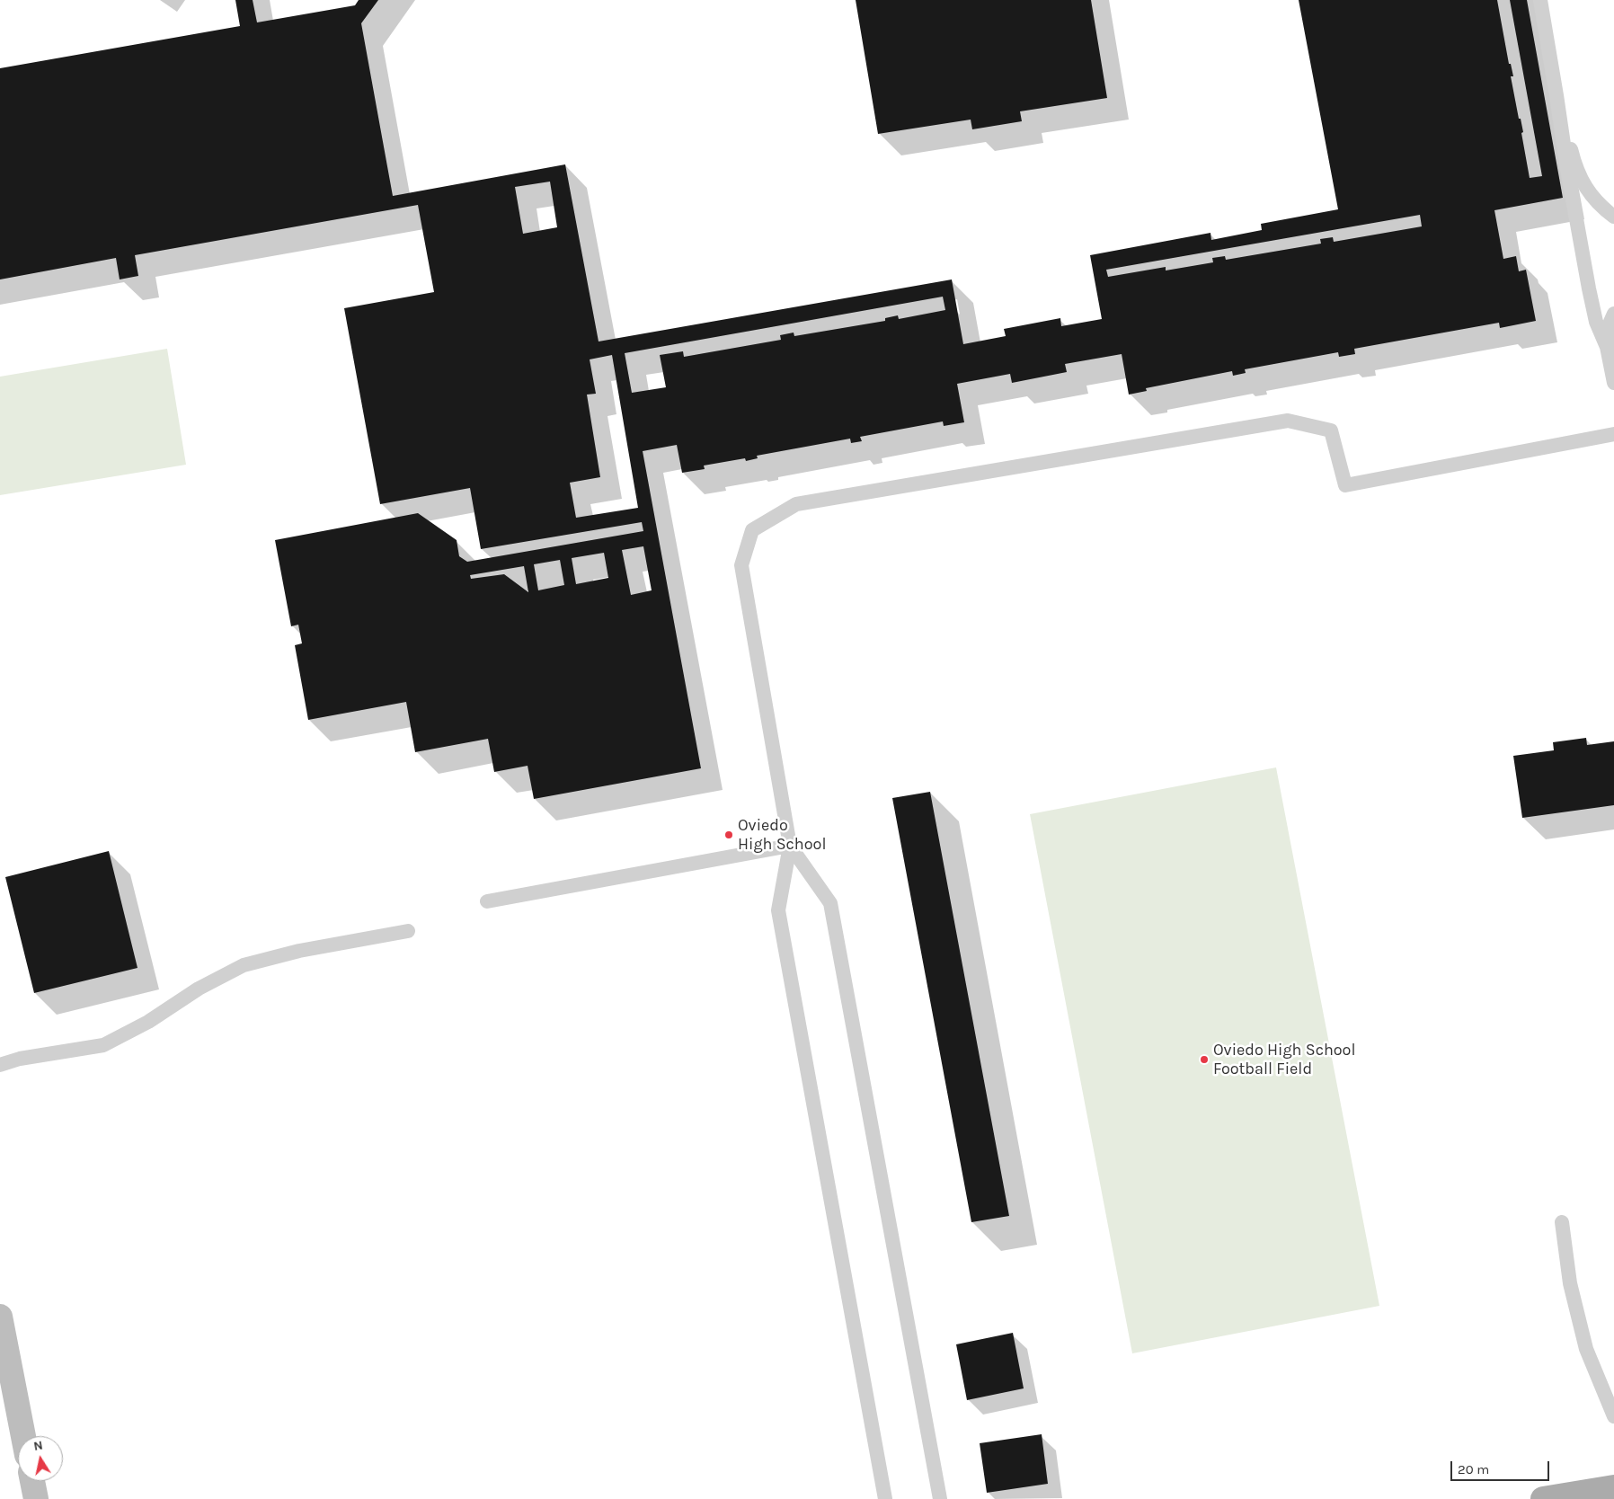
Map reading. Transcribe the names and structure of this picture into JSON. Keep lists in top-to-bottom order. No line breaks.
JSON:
{"places":["Oviedo High School","Oviedo High School Football Field"],"scale_bar":"20 m","north":"top"}
